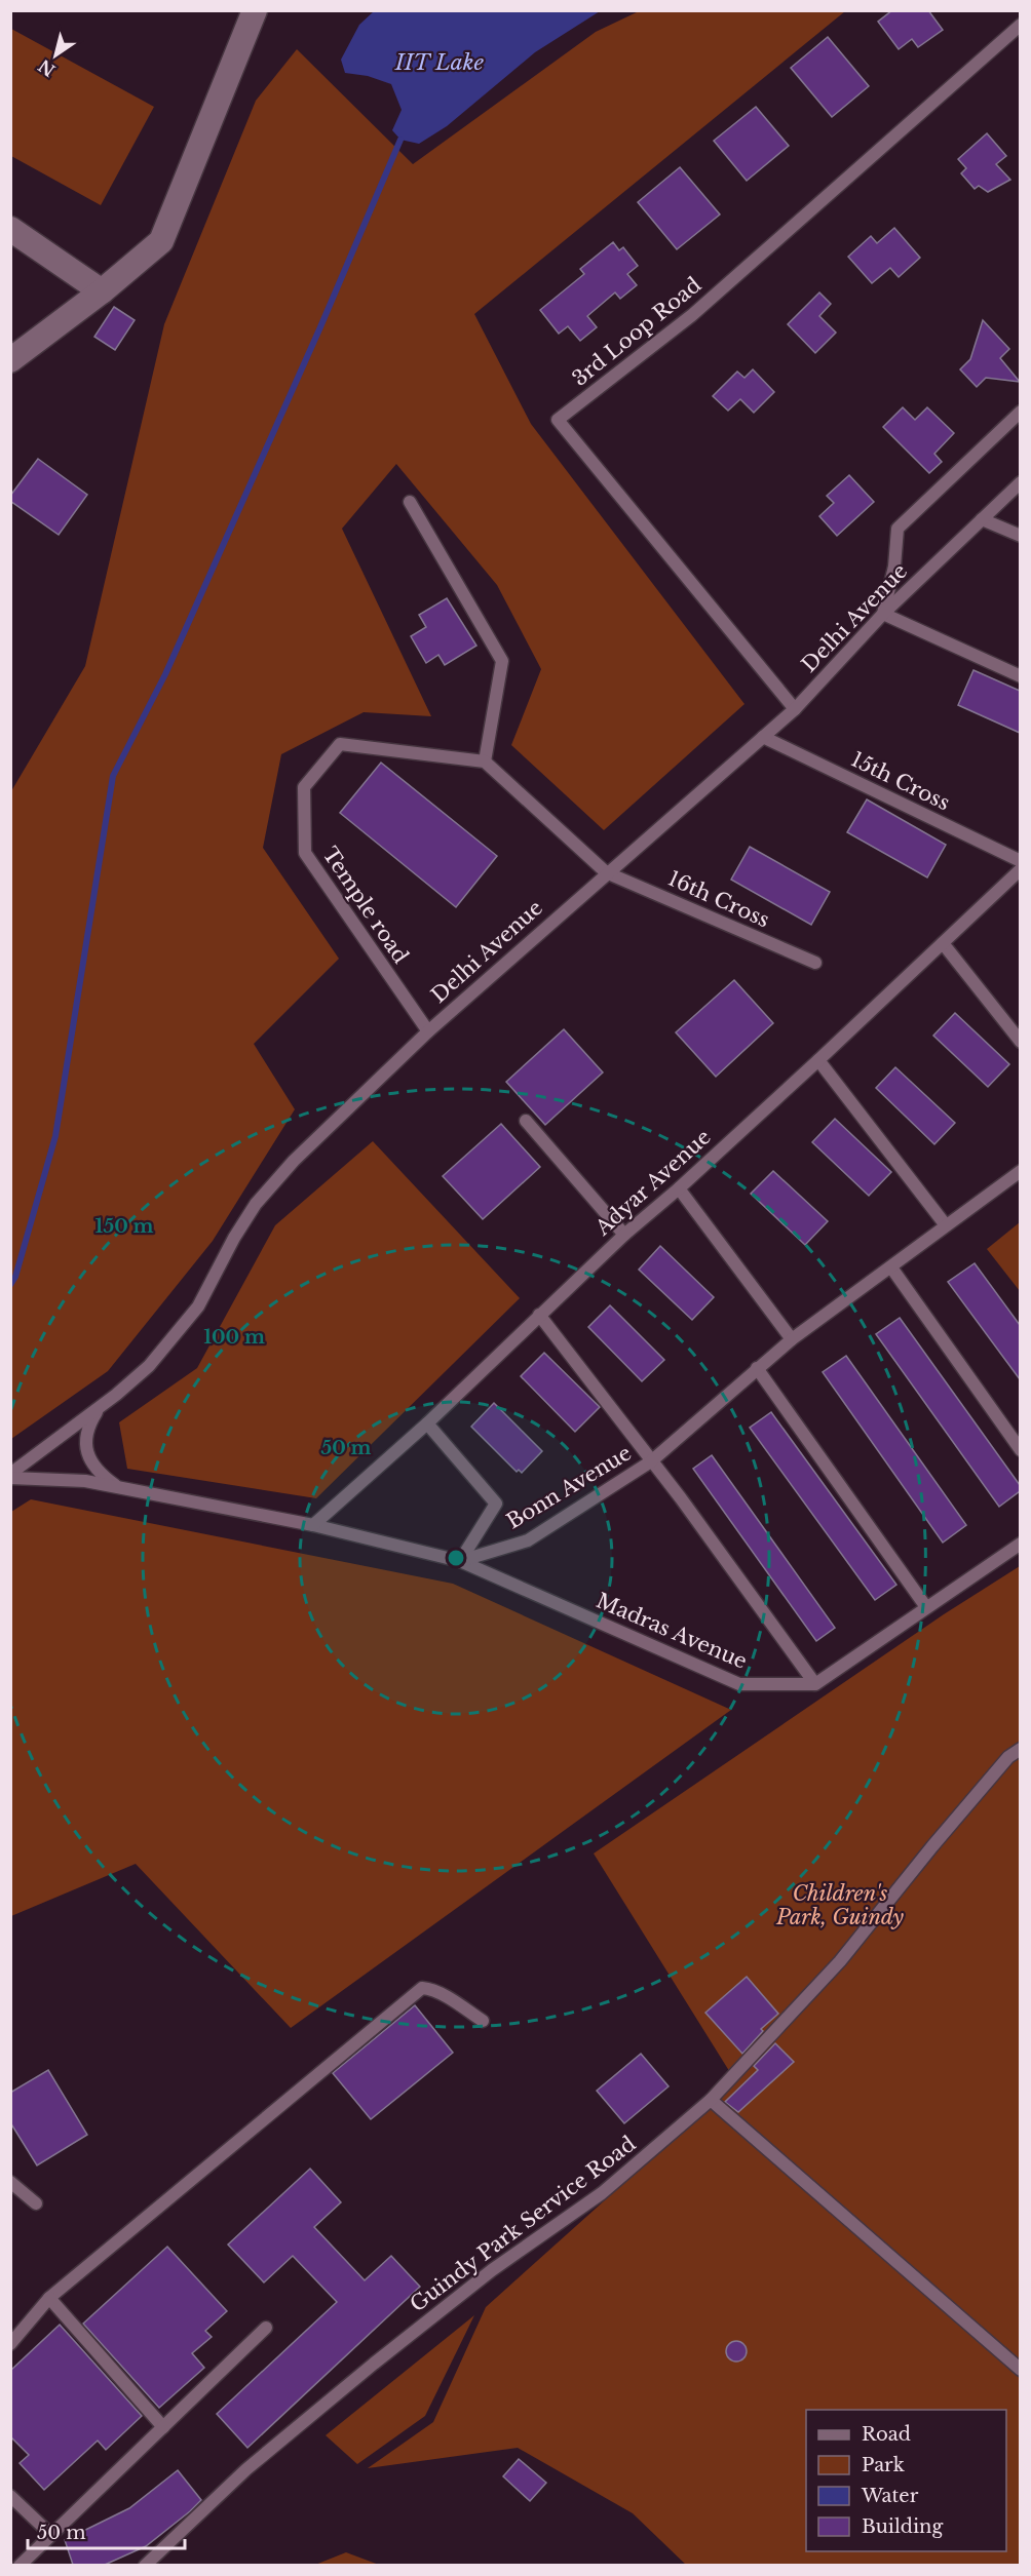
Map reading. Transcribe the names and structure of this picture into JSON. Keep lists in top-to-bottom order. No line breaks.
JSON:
{"streets":{"lane":["3rd Loop Road","Delhi Avenue","15th Cross","16th Cross","Temple road","Adyar Avenue","Bonn Avenue","Madras Avenue","Guindy Park Service Road"]},"crossings":[["3rd Loop Road","Delhi Avenue"],["Delhi Avenue","15th Cross"],["Delhi Avenue","16th Cross"],["Delhi Avenue","Temple road"],["Bonn Avenue","Madras Avenue"]],"water":["IIT Lake"],"parks":["Children's Park, Guindy"],"legend":["Road","Park","Water","Building"],"scale_bar":"50 m","north":"bottom left","rings":["150 m","100 m","50 m"]}
